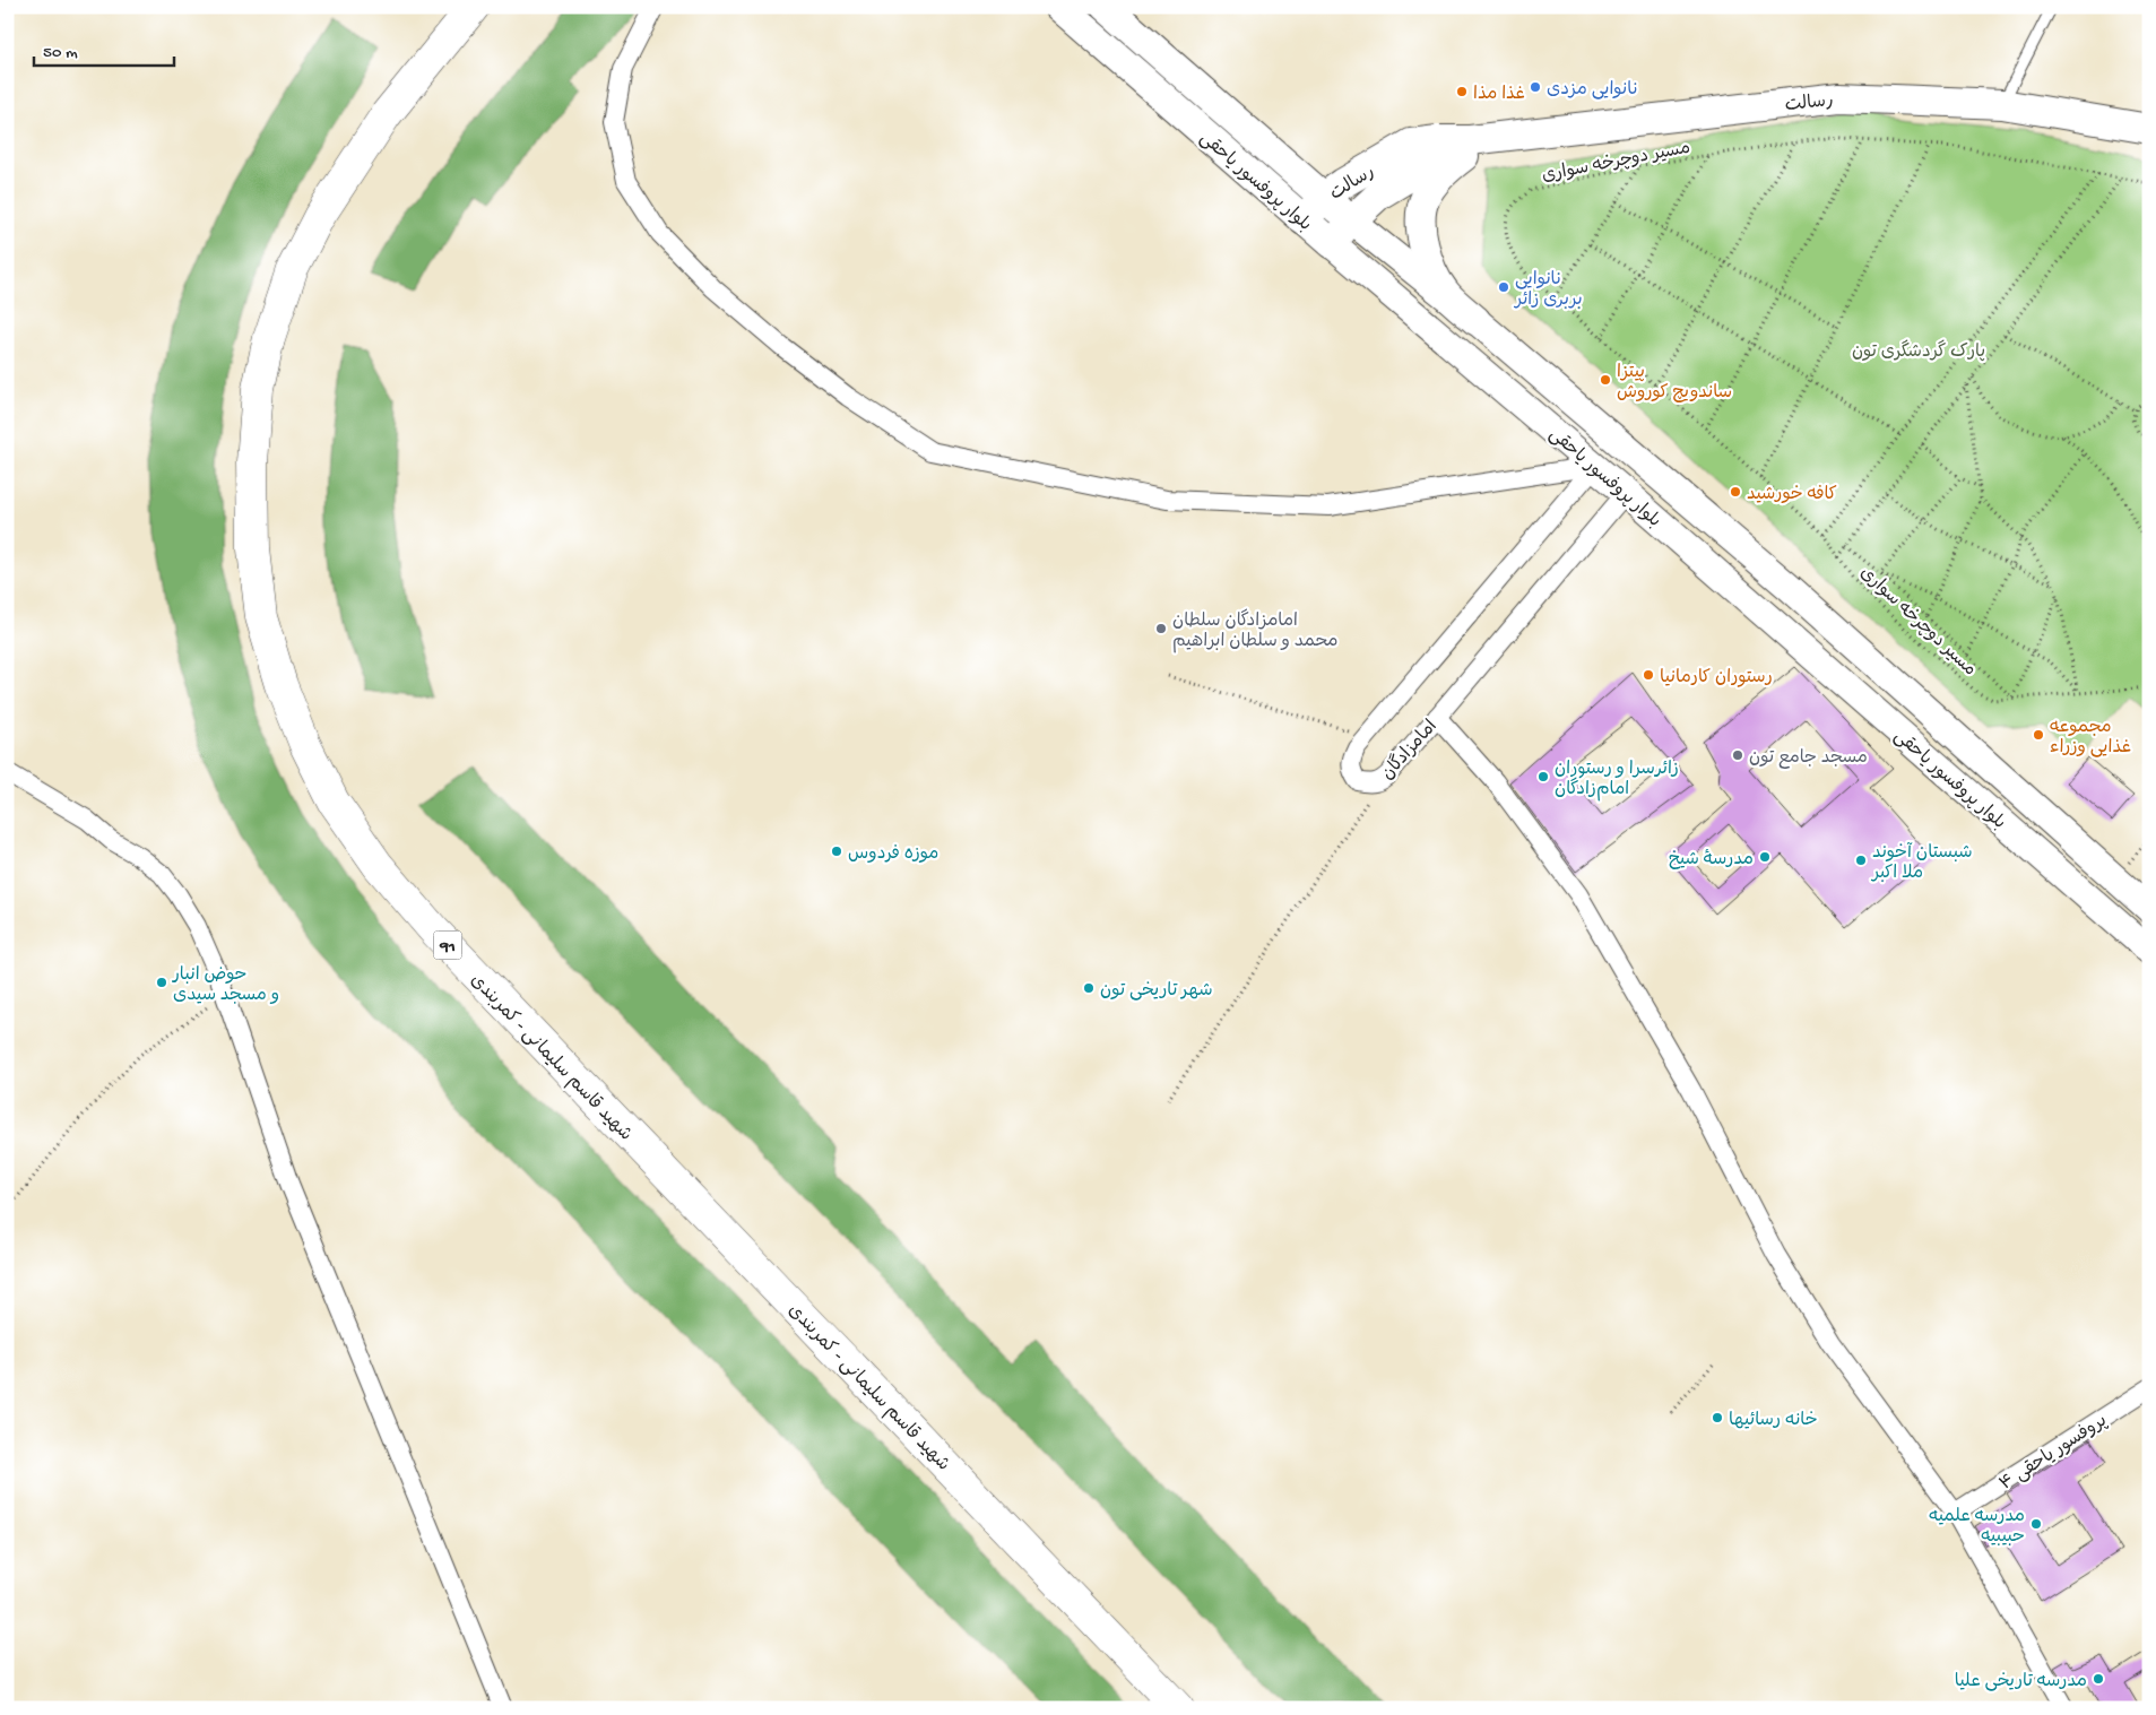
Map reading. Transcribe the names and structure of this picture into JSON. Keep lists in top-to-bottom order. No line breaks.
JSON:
{"streets":{"highway":["91","شهید قاسم سلیمانی - کمربندی"],"main road":["رسالت","بلوار پروفسور یاحقی"],"street":["امامزادگان","پروفسور یاحقی ۴"],"path":["مسیر دوچرخه سواری"]},"crossings":[["رسالت","بلوار پروفسور یاحقی"],["بلوار پروفسور یاحقی","امامزادگان"]],"parks":["پارک گردشگری تون"],"places":["نانوایی مزدی","غذا مذا","نانوایی بربری زائر","پيتزا ساندویچ کوروش","کافه خورشید","امامزادگان سلطان محمد و سلطان ابراهیم","رستوران کارمانیا","مجموعه غذایی وزراء","مسجد جامع تون","زائرسرا و رستوران امام‌زادگان","موزه فردوس","مدرسهٔ شیخ","شبستان آخوند ملا اکبر","حوض انبار و مسجد سیدی","شهر تاریخی تون","خانه رسائیها","مدرسه علمیه حبیبیه","مدرسه تاریخی علیا"],"scale_bar":"50 m"}
